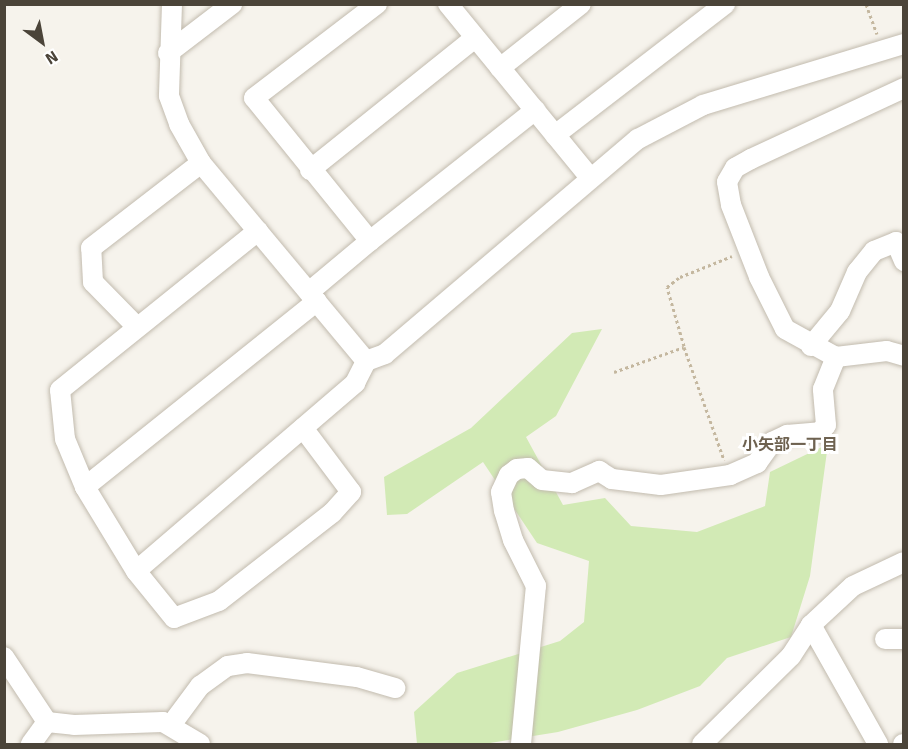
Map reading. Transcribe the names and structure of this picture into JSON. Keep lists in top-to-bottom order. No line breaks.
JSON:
{"districts":["小矢部一丁目"],"north":"bottom right"}
